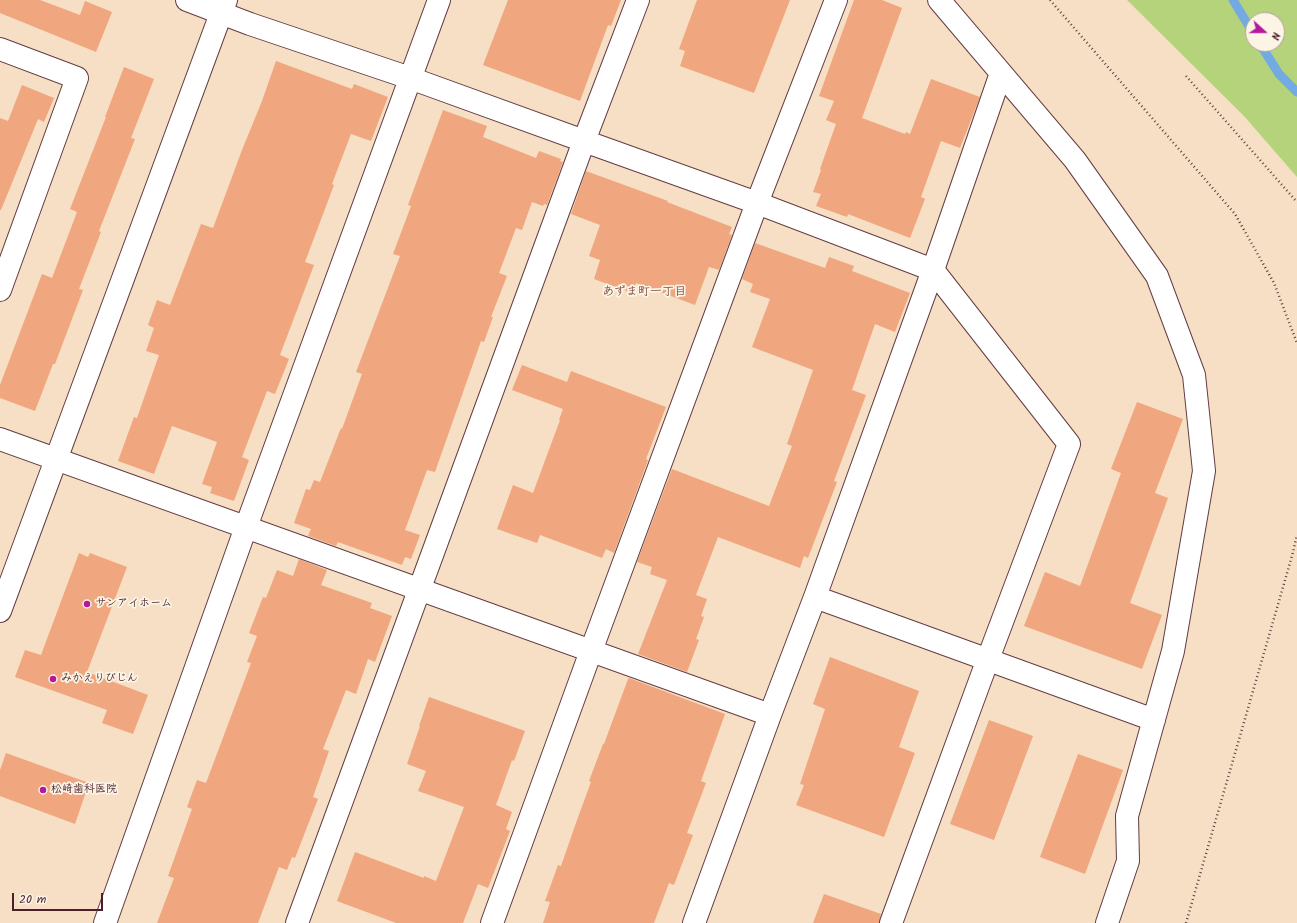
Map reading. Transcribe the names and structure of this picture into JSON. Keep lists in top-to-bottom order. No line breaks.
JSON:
{"districts":["あずま町一丁目"],"places":["サンアイホーム","みかえりびじん","松崎歯科医院"],"scale_bar":"20 m","north":"right"}
